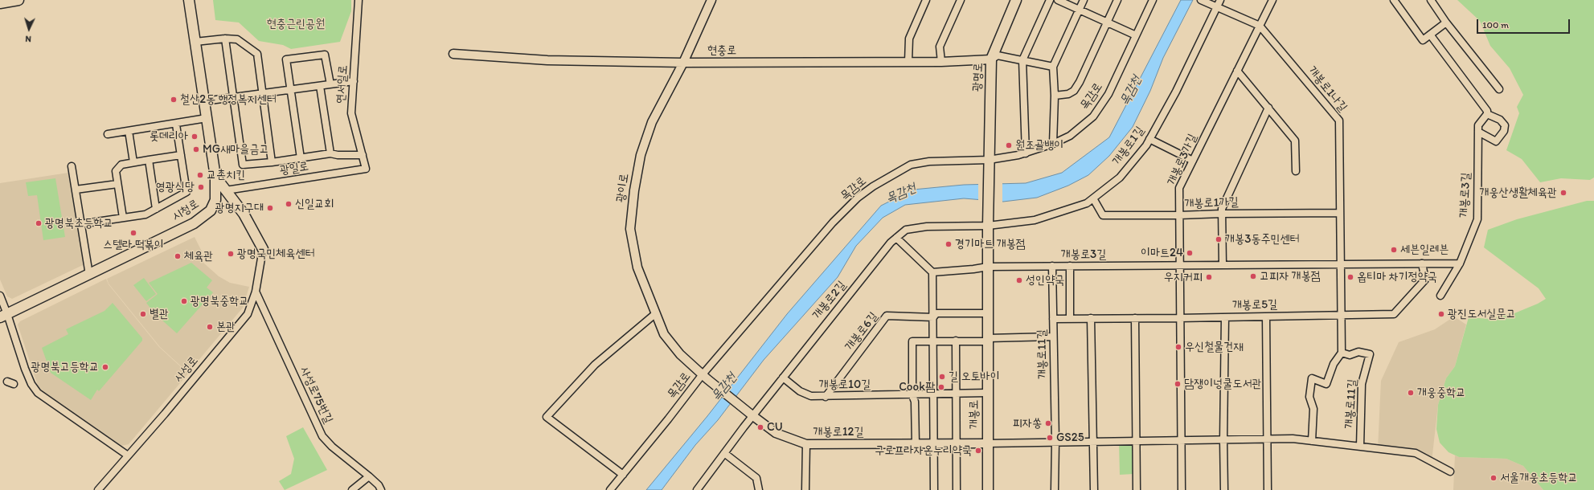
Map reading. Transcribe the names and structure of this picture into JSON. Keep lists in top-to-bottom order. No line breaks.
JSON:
{"streets":{"main road":["광명로","시청로","개봉로"],"street":["현충로","연서일로","개봉로1나길","목감로","개봉로1길","개봉로3가길","광일로","광이로","개봉로3길","개봉로1가길","개봉로2길","개봉로5길","개봉로6길","개봉로11길","사성로","개봉로10길","사성로75번길","개봉로12길"]},"crossings":[["현충로","광명로"],["현충로","광이로"],["광명로","목감로"],["광명로","개봉로"],["연서일로","광일로"],["개봉로1나길","개봉로1길"],["개봉로1나길","개봉로3가길"],["개봉로1나길","개봉로3길"],["개봉로1나길","개봉로1가길"],["목감로","광이로"],["목감로","개봉로"],["목감로","개봉로12길"],["개봉로1길","개봉로1가길"],["개봉로1길","개봉로2길"],["개봉로1길","개봉로"],["개봉로3가길","개봉로3길"],["개봉로3가길","개봉로1가길"],["광이로","개봉로12길"],["개봉로3길","개봉로5길"],["개봉로3길","개봉로11길"],["개봉로3길","개봉로"],["개봉로2길","개봉로10길"],["개봉로2길","개봉로"],["개봉로2길","개봉로12길"],["개봉로5길","개봉로11길"],["개봉로6길","개봉로10길"],["개봉로6길","개봉로"],["개봉로11길","개봉로"],["개봉로11길","개봉로12길"],["사성로","사성로75번길"],["개봉로10길","개봉로"],["개봉로","개봉로12길"]],"water":["목감천"],"parks":["현충근린공원"],"places":["철산2동 행정복지센터","롯데리아","원조골뱅이","MG새마을금고","교촌치킨","영광식당","개웅산생활체육관","신일교회","광명지구대","광명북초등학교","스텔라 떡볶이","개봉3동주민센터","경기마트 개봉점","세븐일레븐","이마트24","광명국민체육센터","체육관","고피자 개봉점","우지커피","옵티마 차기정약국","성인약국","광명북중학교","별관","광진도서실문고","본관","우신철물건재","광명북고등학교","길 오토바이","담쟁이넝쿨도서관","Cook팜","개웅중학교","피자쏭","CU","GS25","구로프라자온누리약국","서울개웅초등학교"],"scale_bar":"100 m","north":"bottom"}
